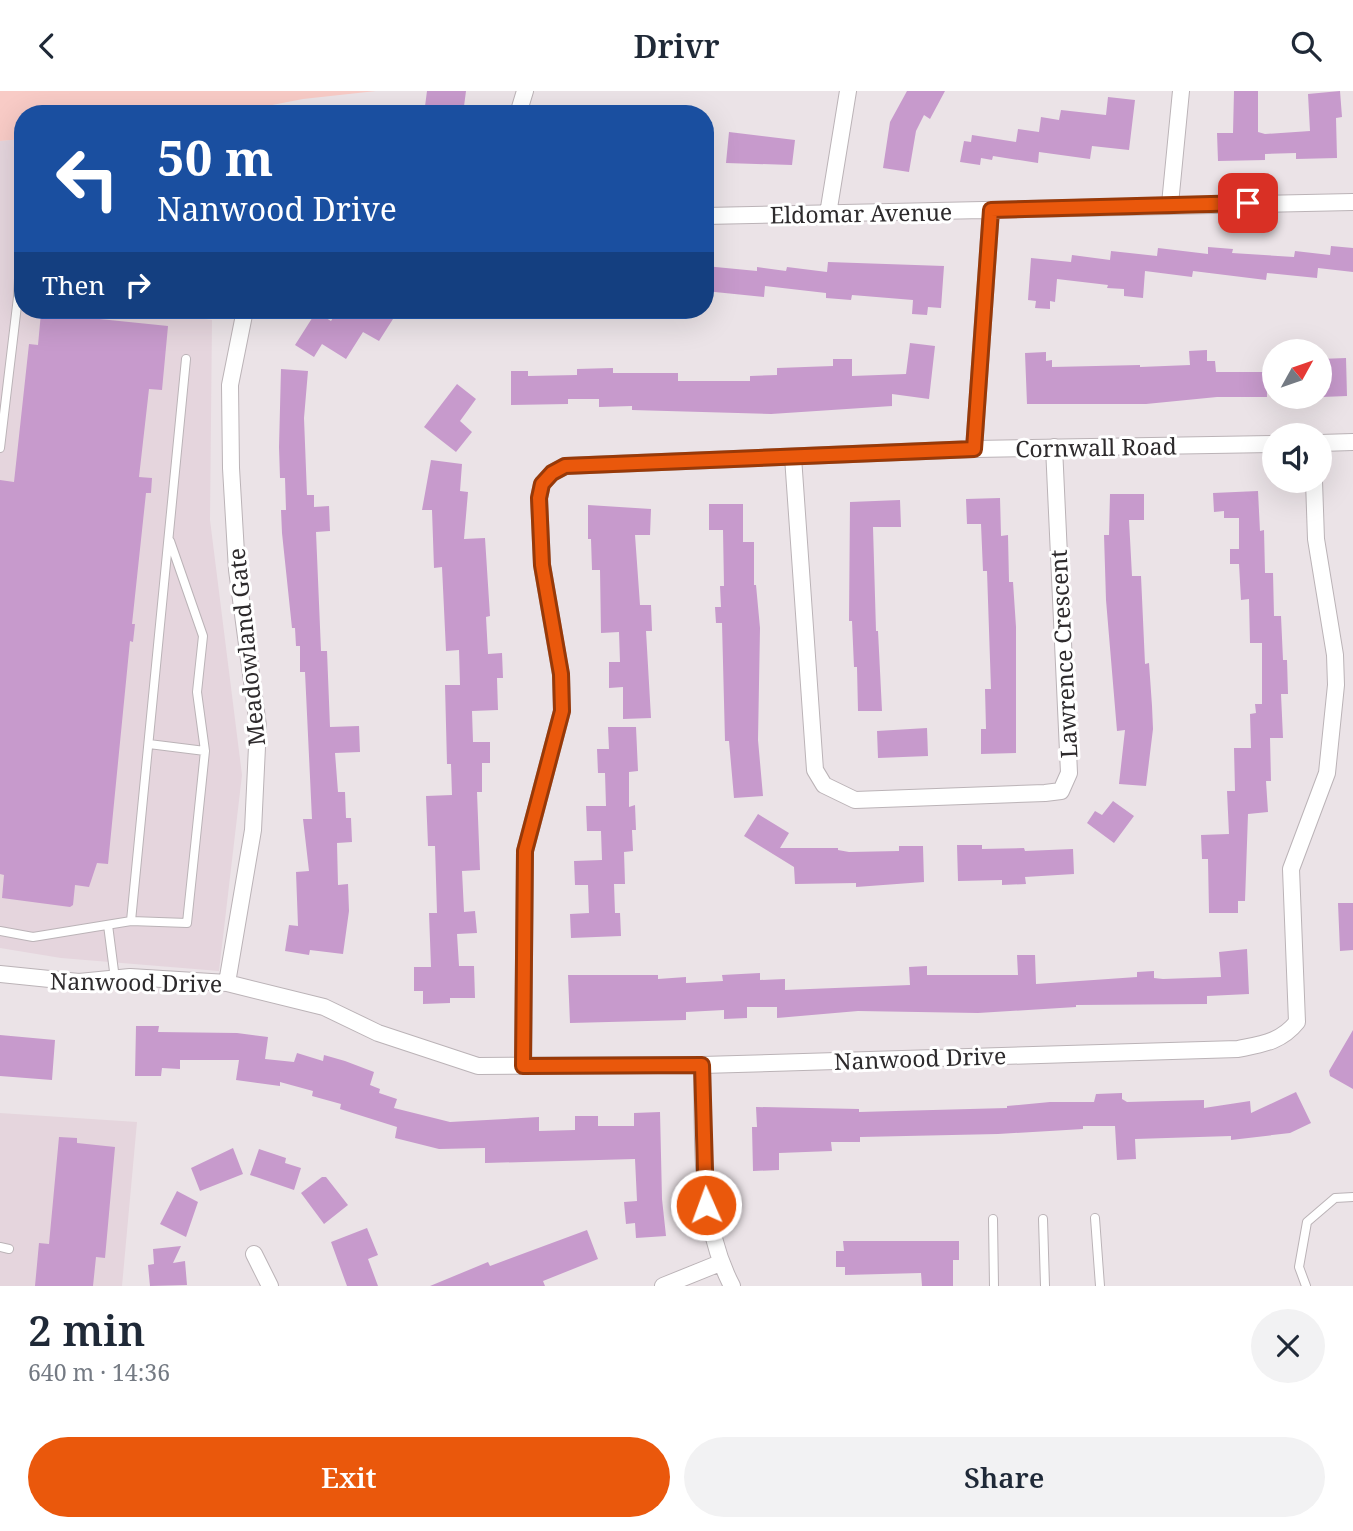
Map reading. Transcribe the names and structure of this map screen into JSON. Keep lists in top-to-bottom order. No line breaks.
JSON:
{"streets":{"street":["Eldomar Avenue","Cornwall Road","Meadowland Gate","Lawrence Crescent","Nanwood Drive"]},"crossings":[["Cornwall Road","Lawrence Crescent"],["Cornwall Road","Nanwood Drive"],["Meadowland Gate","Nanwood Drive"]],"north":"top right","page":{"header":"Drivr","turn":["50 m","Nanwood Drive"],"then":"Then","heading":["2 min","640 m · 14:36"],"buttons":["Exit","Share"]}}
